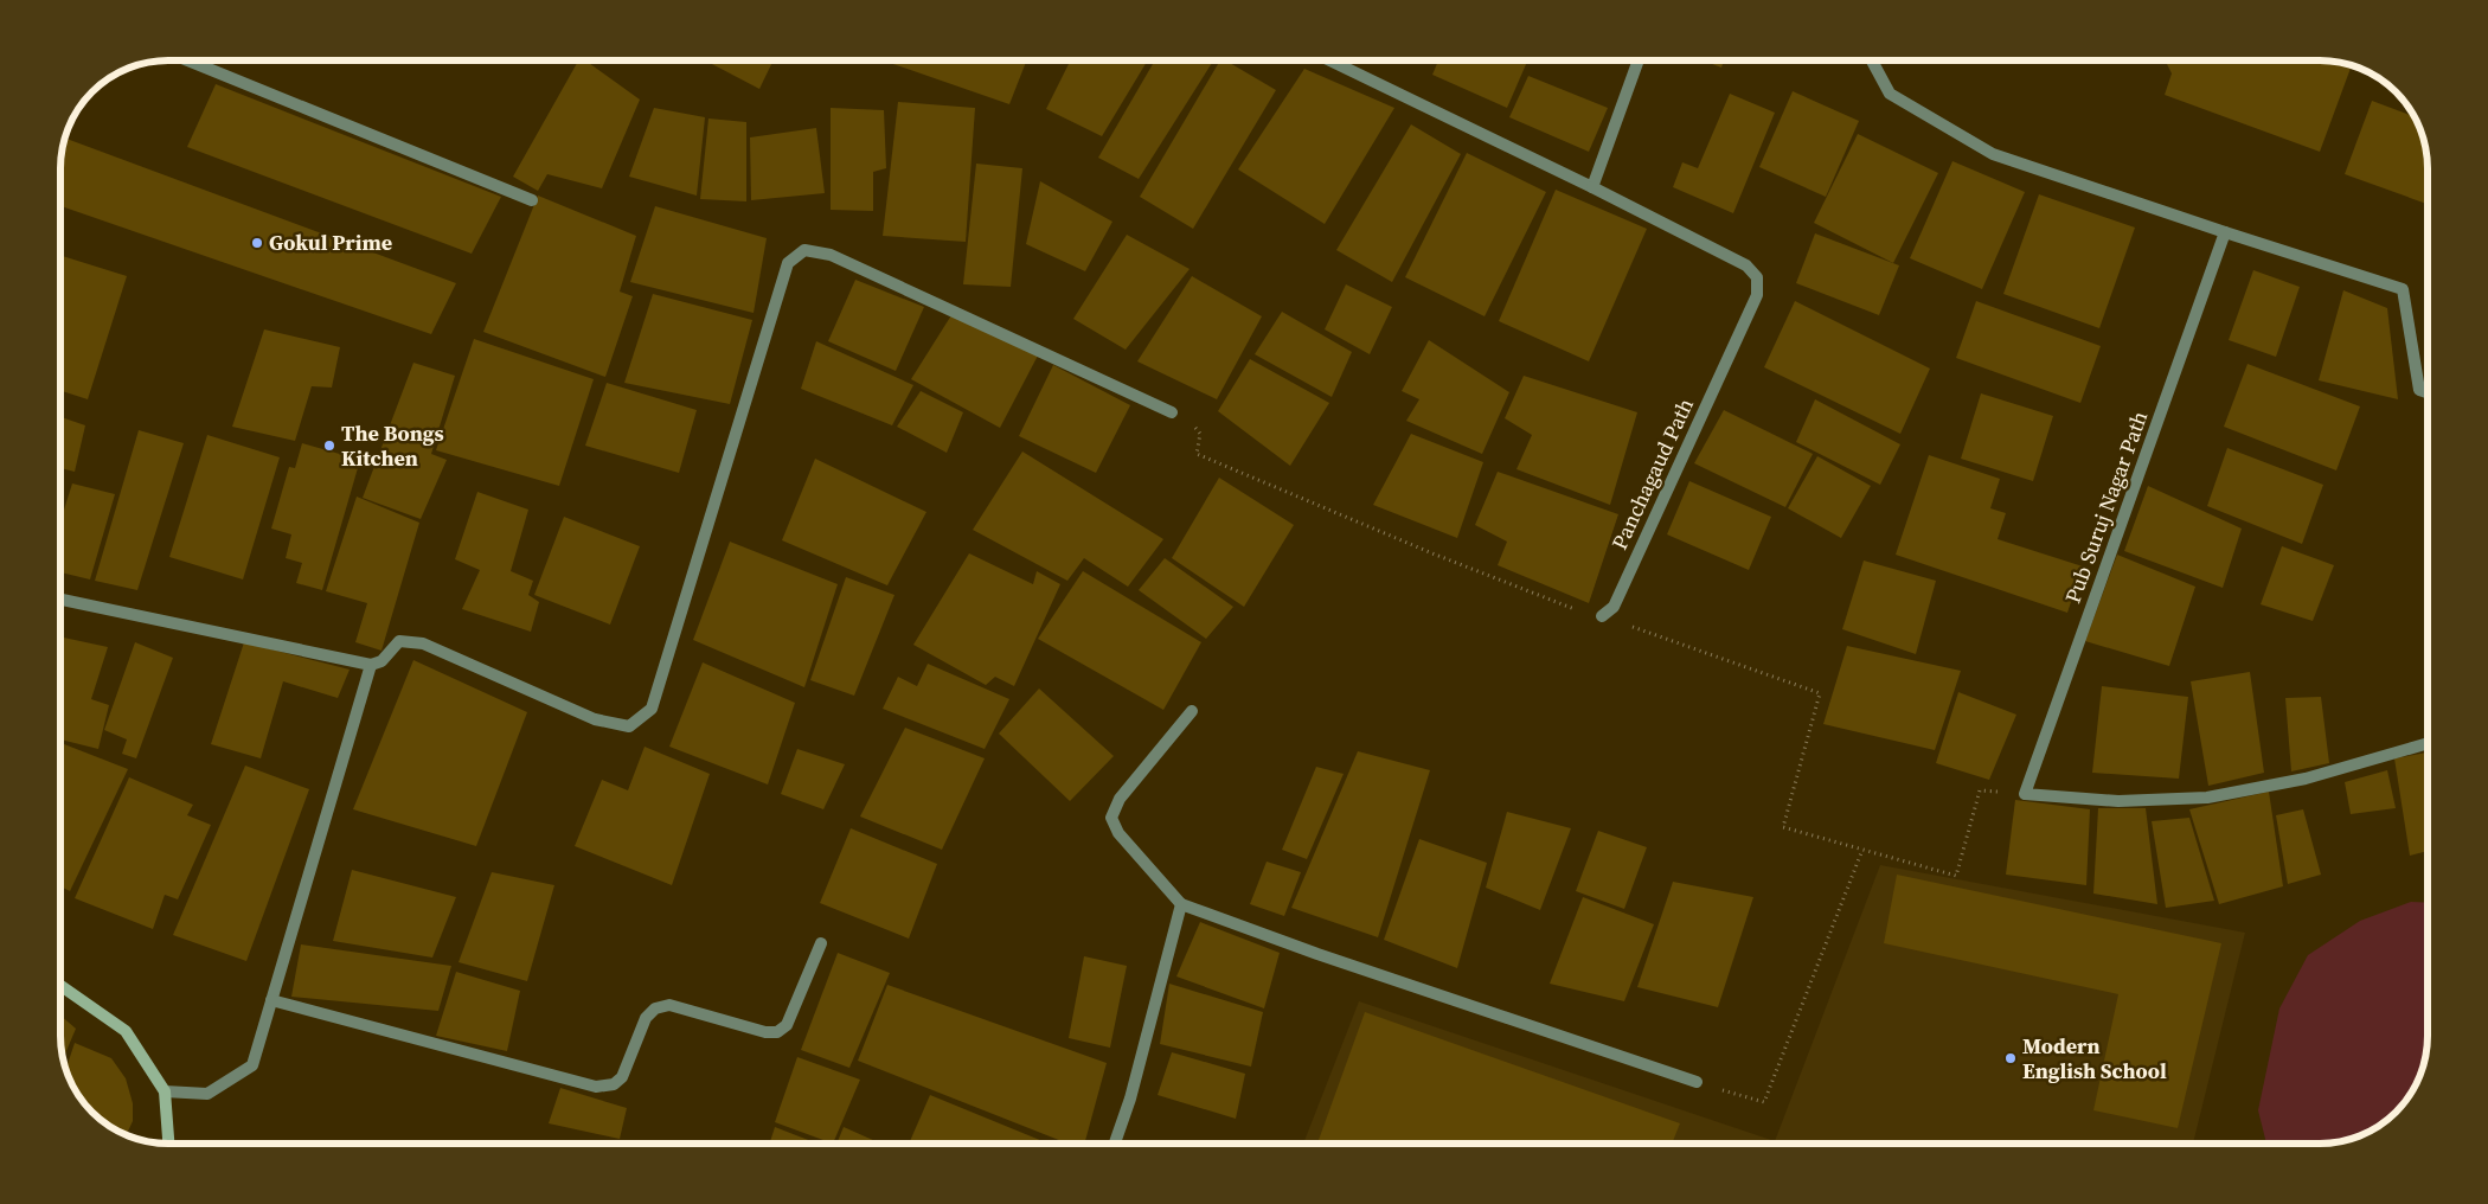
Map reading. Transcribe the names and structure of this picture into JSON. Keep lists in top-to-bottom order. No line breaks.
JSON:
{"streets":{"street":["Panchagaud Path","Pub Suruj Nagar Path"]},"places":["Gokul Prime","The Bongs Kitchen","Modern English School"]}
